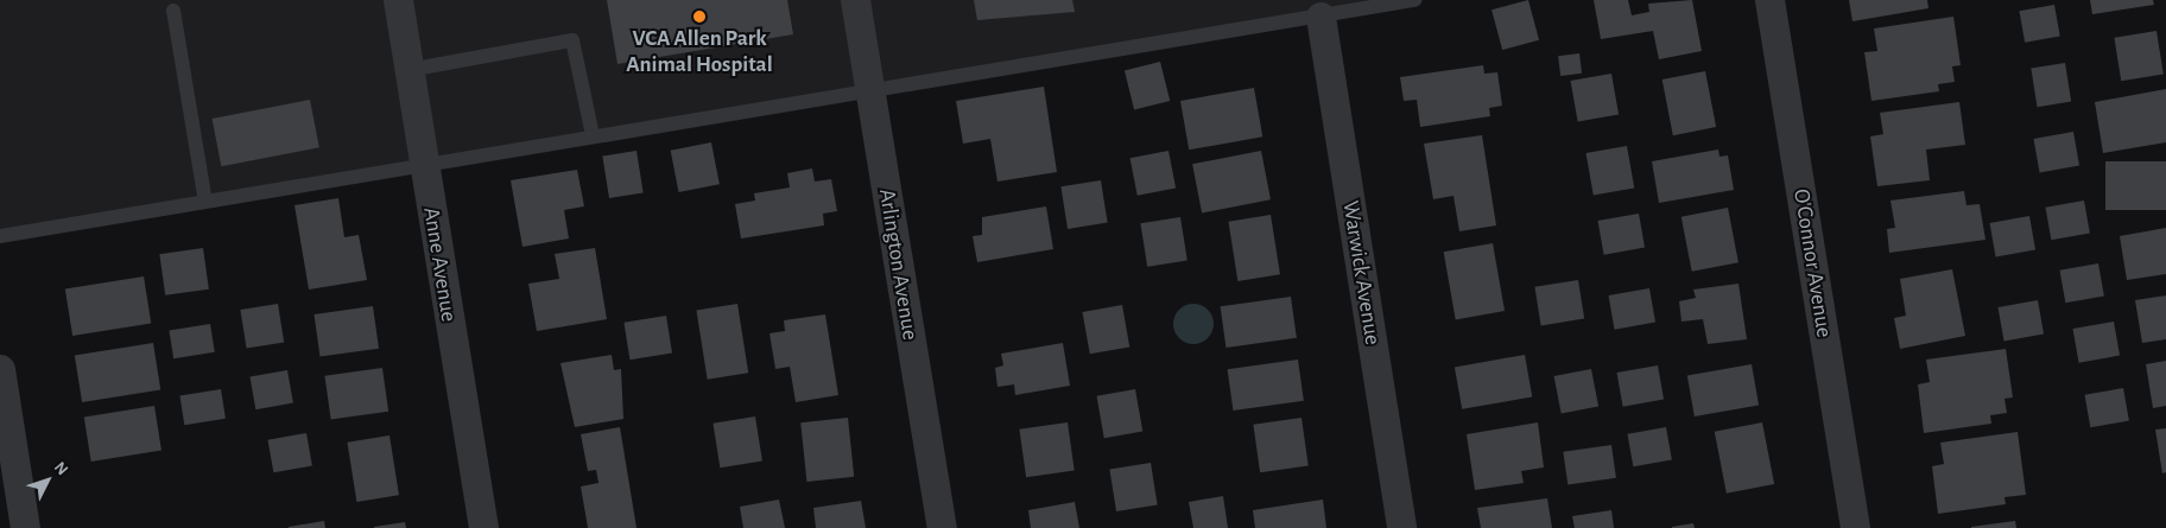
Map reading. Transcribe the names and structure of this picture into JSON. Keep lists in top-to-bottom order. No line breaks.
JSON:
{"streets":{"street":["O'Connor Avenue","Anne Avenue","Arlington Avenue","Warwick Avenue"]},"places":["VCA Allen Park Animal Hospital"],"north":"top right"}
